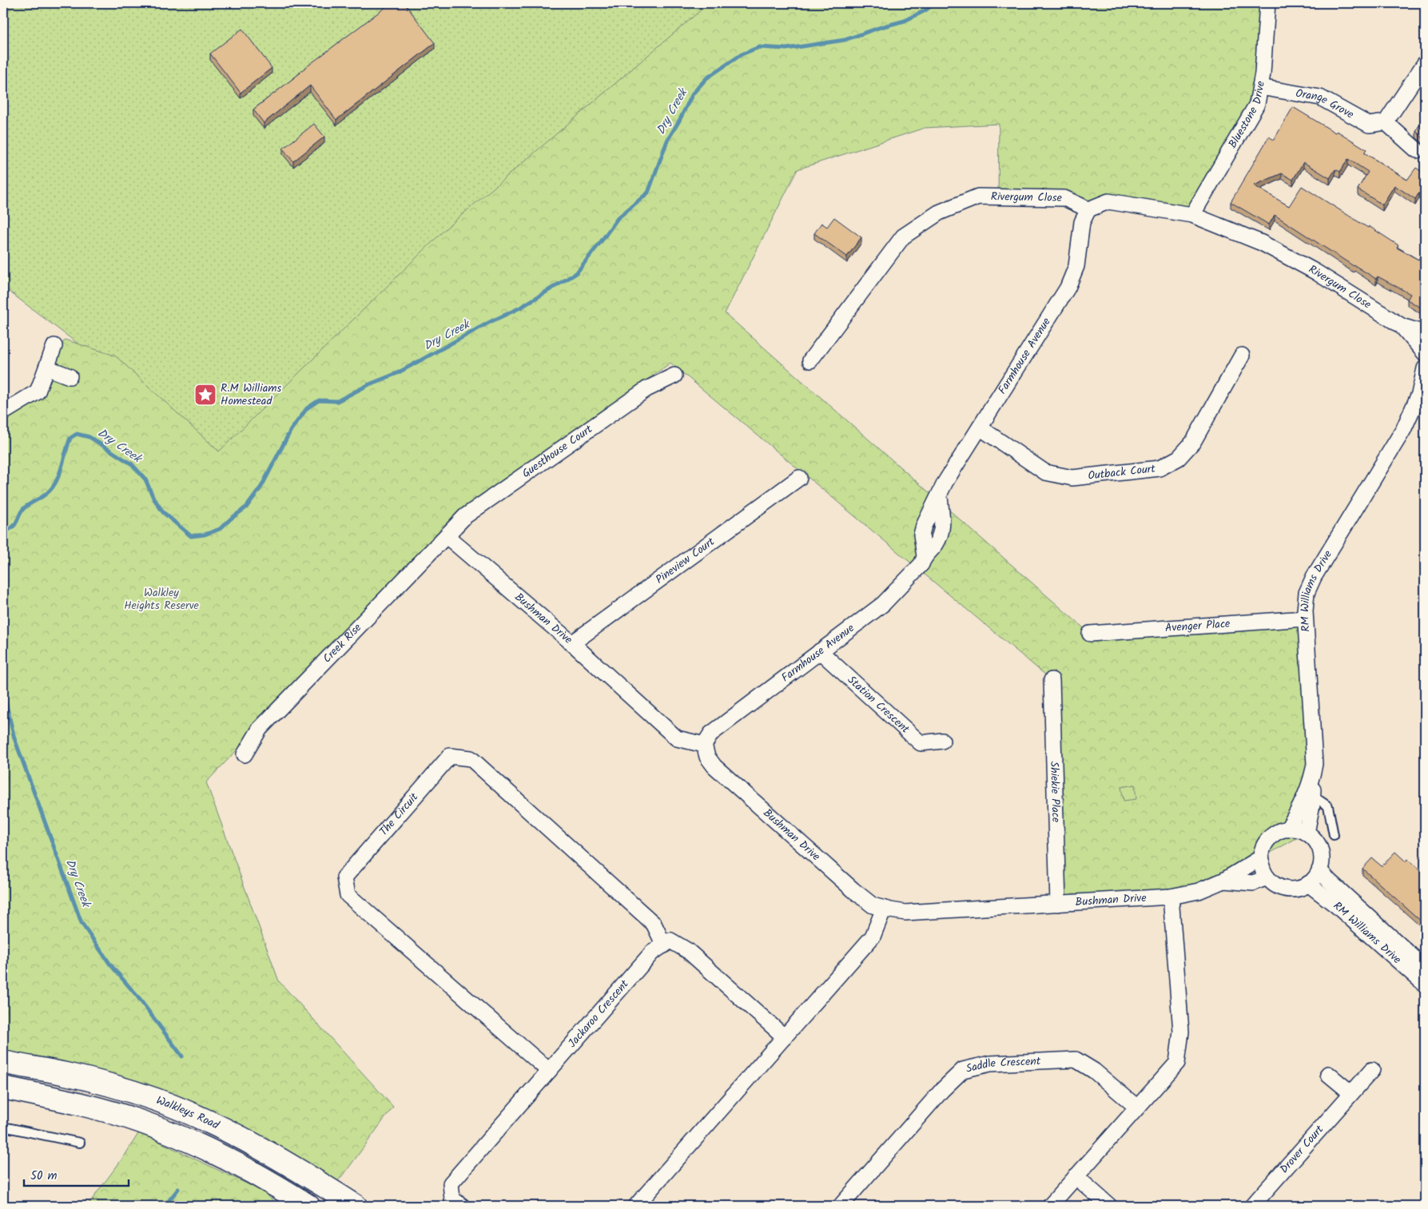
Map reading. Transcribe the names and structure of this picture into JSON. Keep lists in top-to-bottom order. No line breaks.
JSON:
{"streets":{"main road":["Walkleys Road"],"street":["Orange Grove","Bluestone Drive","Rivergum Close","Farmhouse Avenue","Guesthouse Court","Outback Court","Pineview Court","RM Williams Drive","Bushman Drive","Avenger Place","Creek Rise","Station Crescent","Shiekie Place","The Circuit","Jackaroo Crescent","Saddle Crescent","Drover Court"]},"crossings":[["Orange Grove","Bluestone Drive"],["Bluestone Drive","Rivergum Close"],["Rivergum Close","Farmhouse Avenue"],["Farmhouse Avenue","Outback Court"],["Farmhouse Avenue","Bushman Drive"],["Farmhouse Avenue","Station Crescent"],["Guesthouse Court","Bushman Drive"],["Guesthouse Court","Creek Rise"],["Pineview Court","Bushman Drive"],["RM Williams Drive","Bushman Drive"],["RM Williams Drive","Avenger Place"],["Bushman Drive","Creek Rise"],["Bushman Drive","Shiekie Place"],["The Circuit","Jackaroo Crescent"]],"water":["Dry Creek"],"parks":["Walkley Heights Reserve"],"places":{"place":["R.M Williams Homestead"]},"scale_bar":"50 m"}
